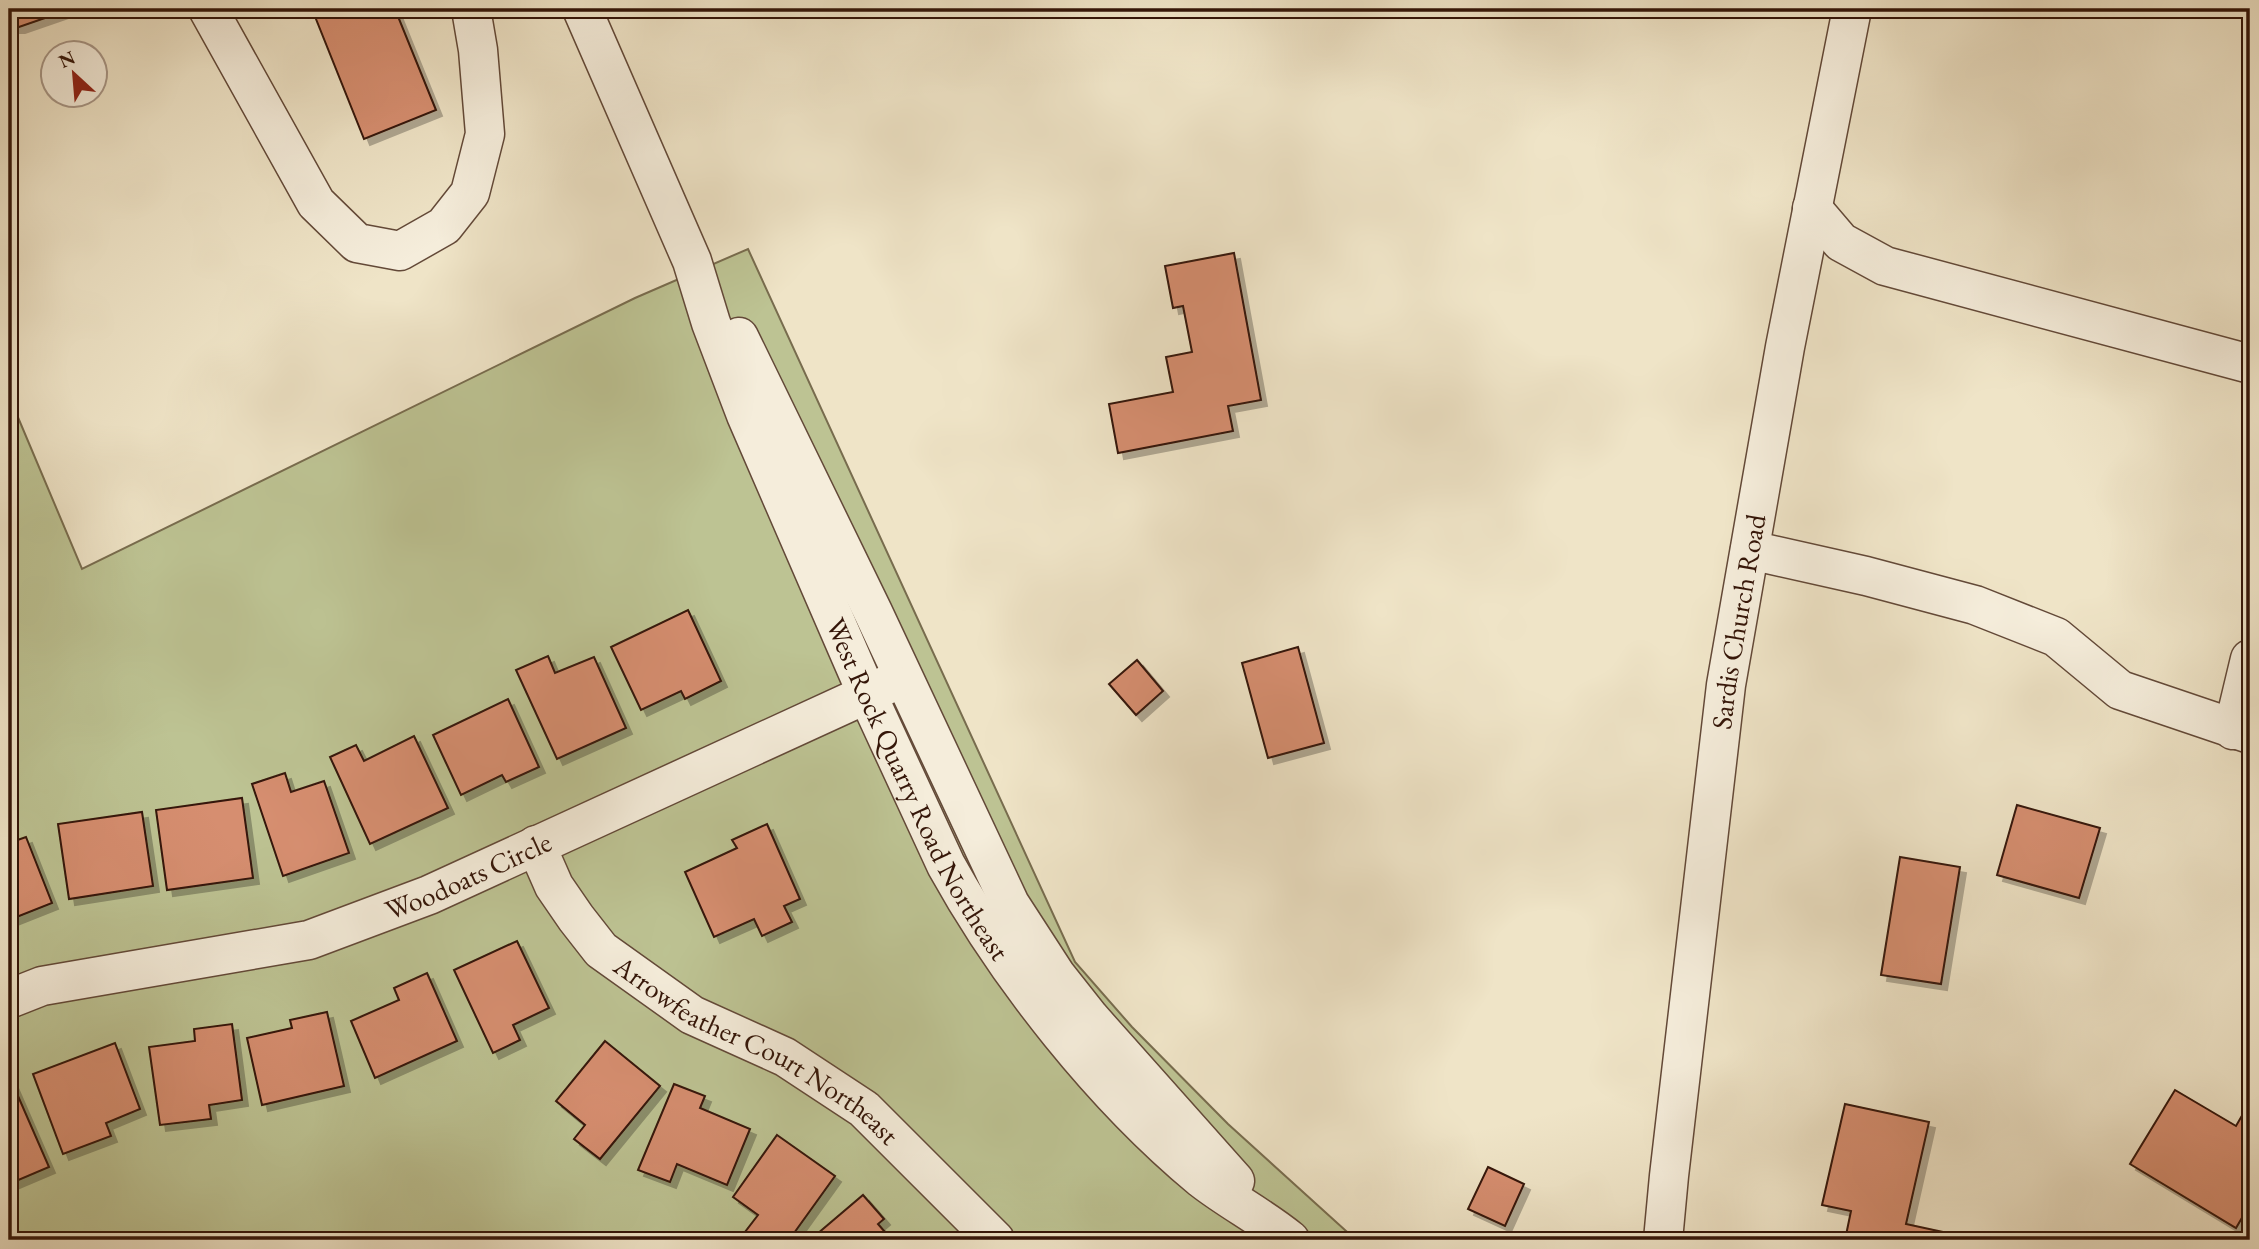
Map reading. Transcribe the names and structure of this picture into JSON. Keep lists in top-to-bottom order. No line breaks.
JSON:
{"streets":{"street":["Sardis Church Road","West Rock Quarry Road Northeast","Woodoats Circle","Arrowfeather Court Northeast"]},"crossings":[["West Rock Quarry Road Northeast","Woodoats Circle"],["Woodoats Circle","Arrowfeather Court Northeast"]],"north":"top left"}
